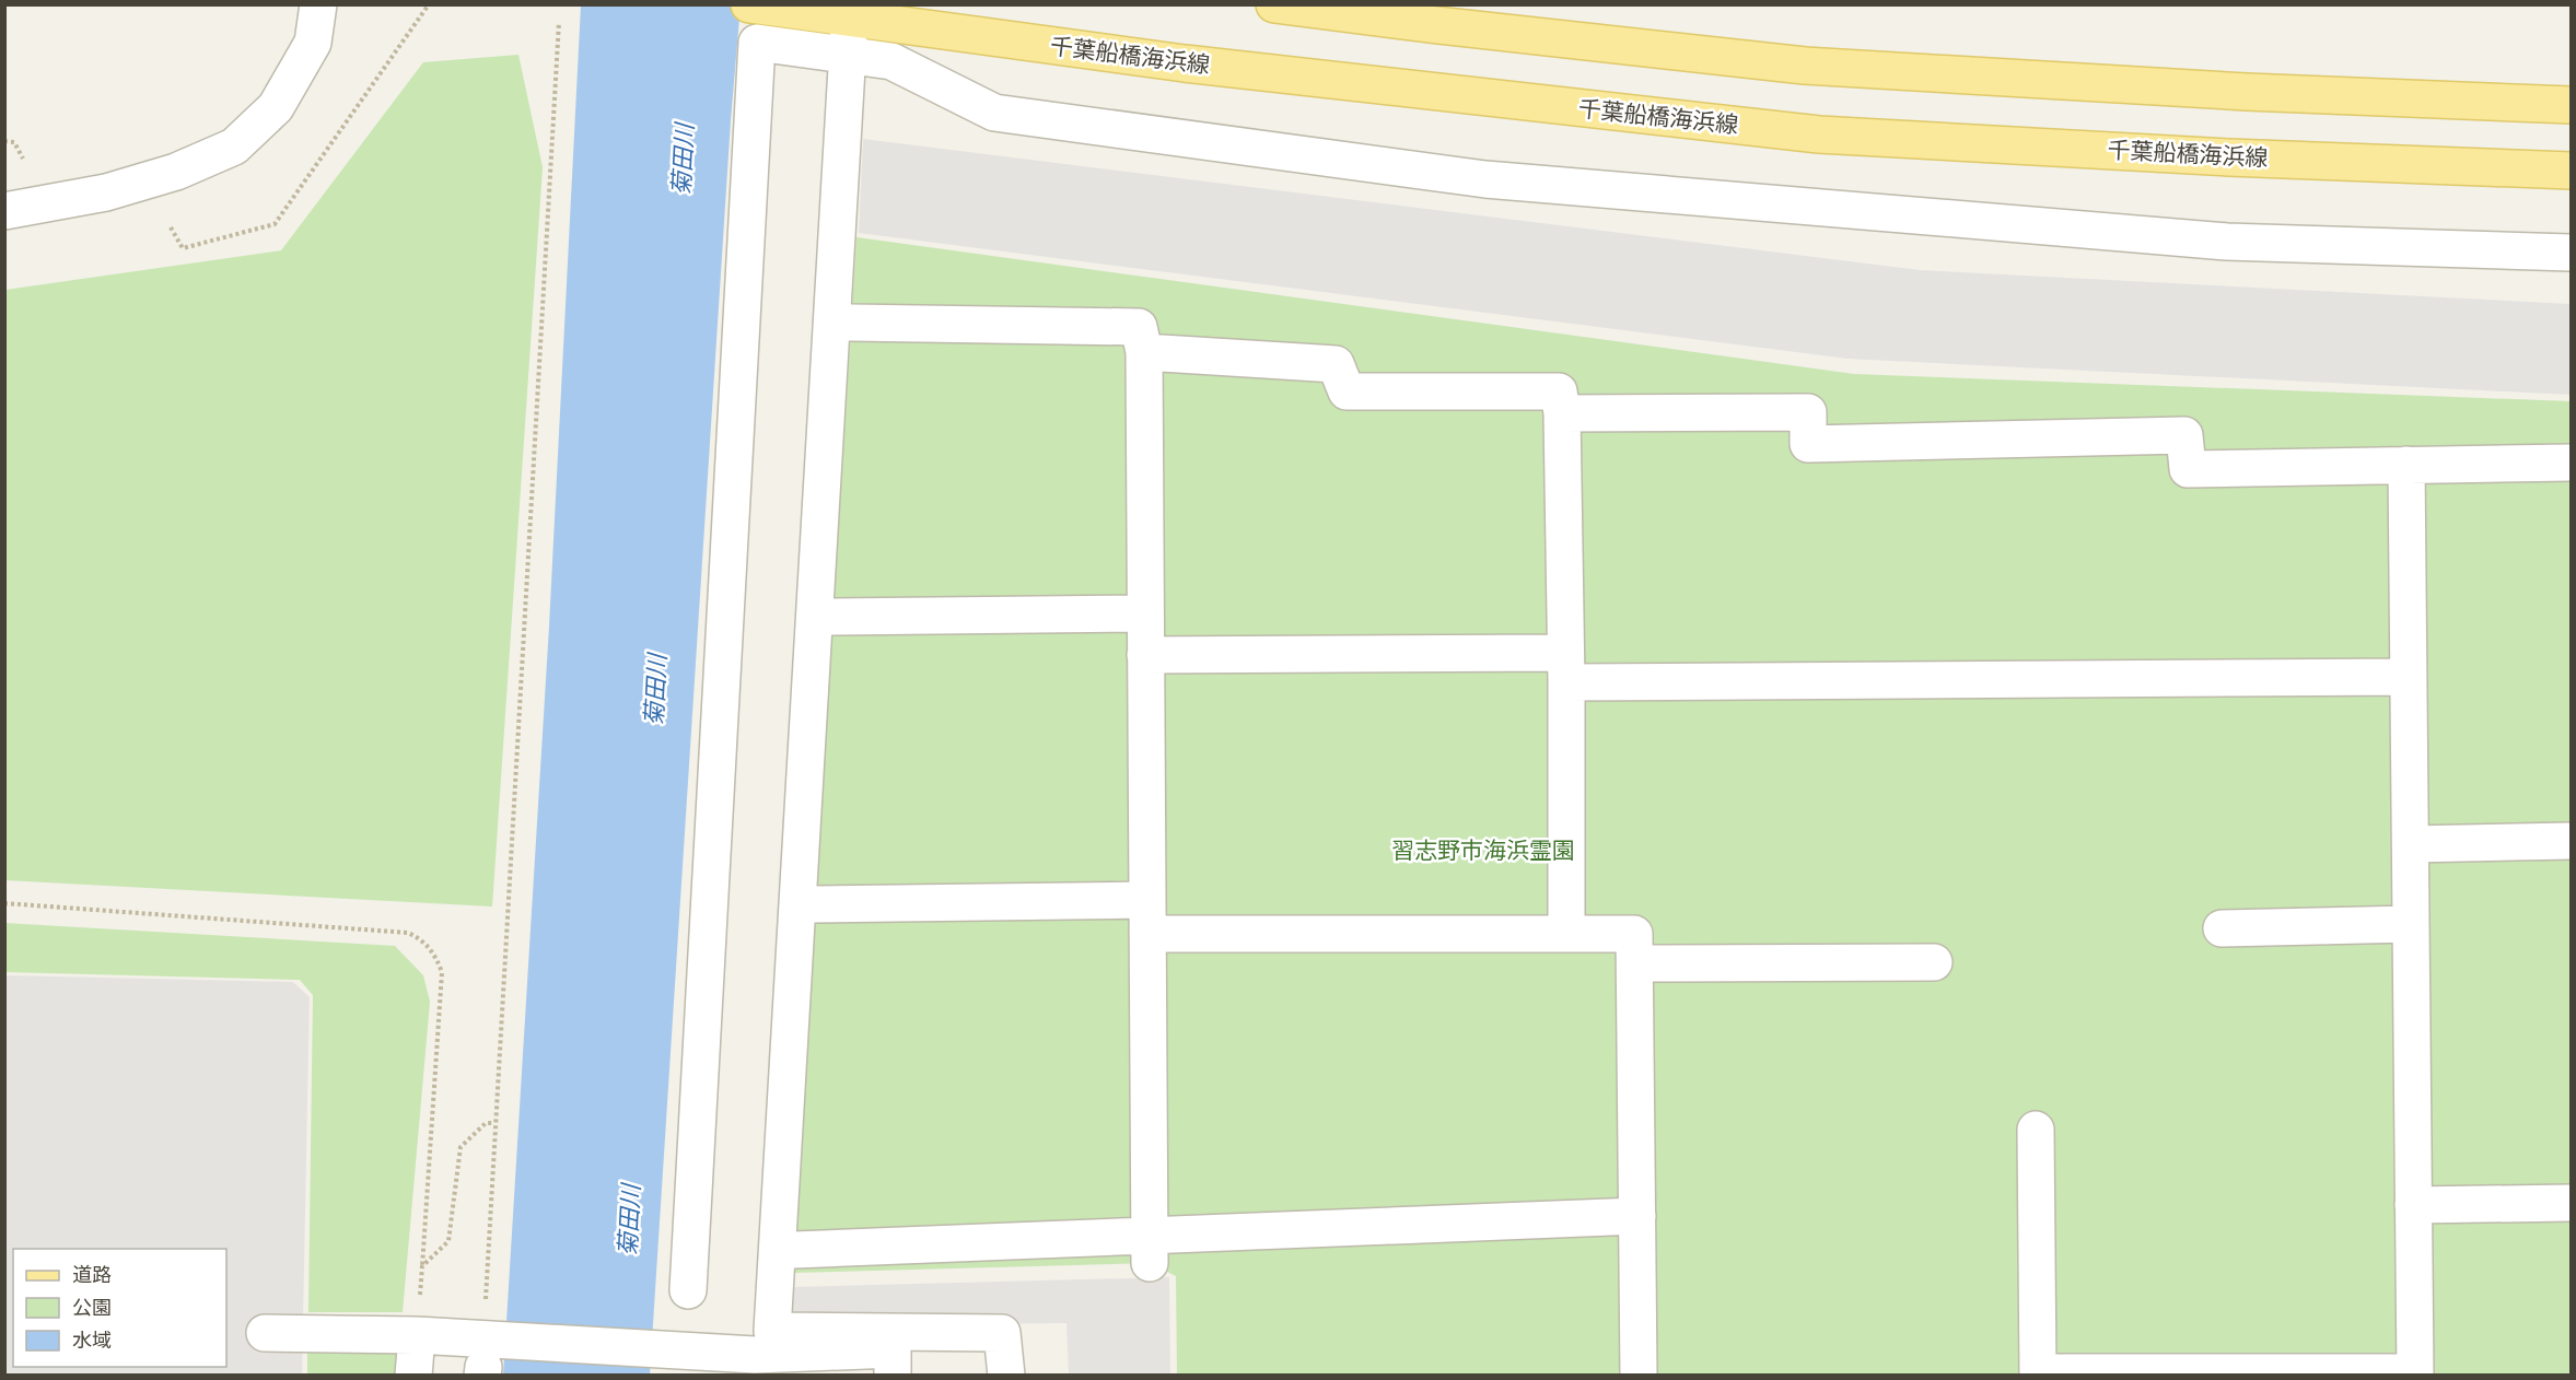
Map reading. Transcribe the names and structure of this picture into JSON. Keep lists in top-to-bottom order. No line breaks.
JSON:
{"streets":{"main road":["千葉船橋海浜線"]},"water":["菊田川"],"parks":["習志野市海浜霊園"],"legend":["道路","公園","水域"]}
